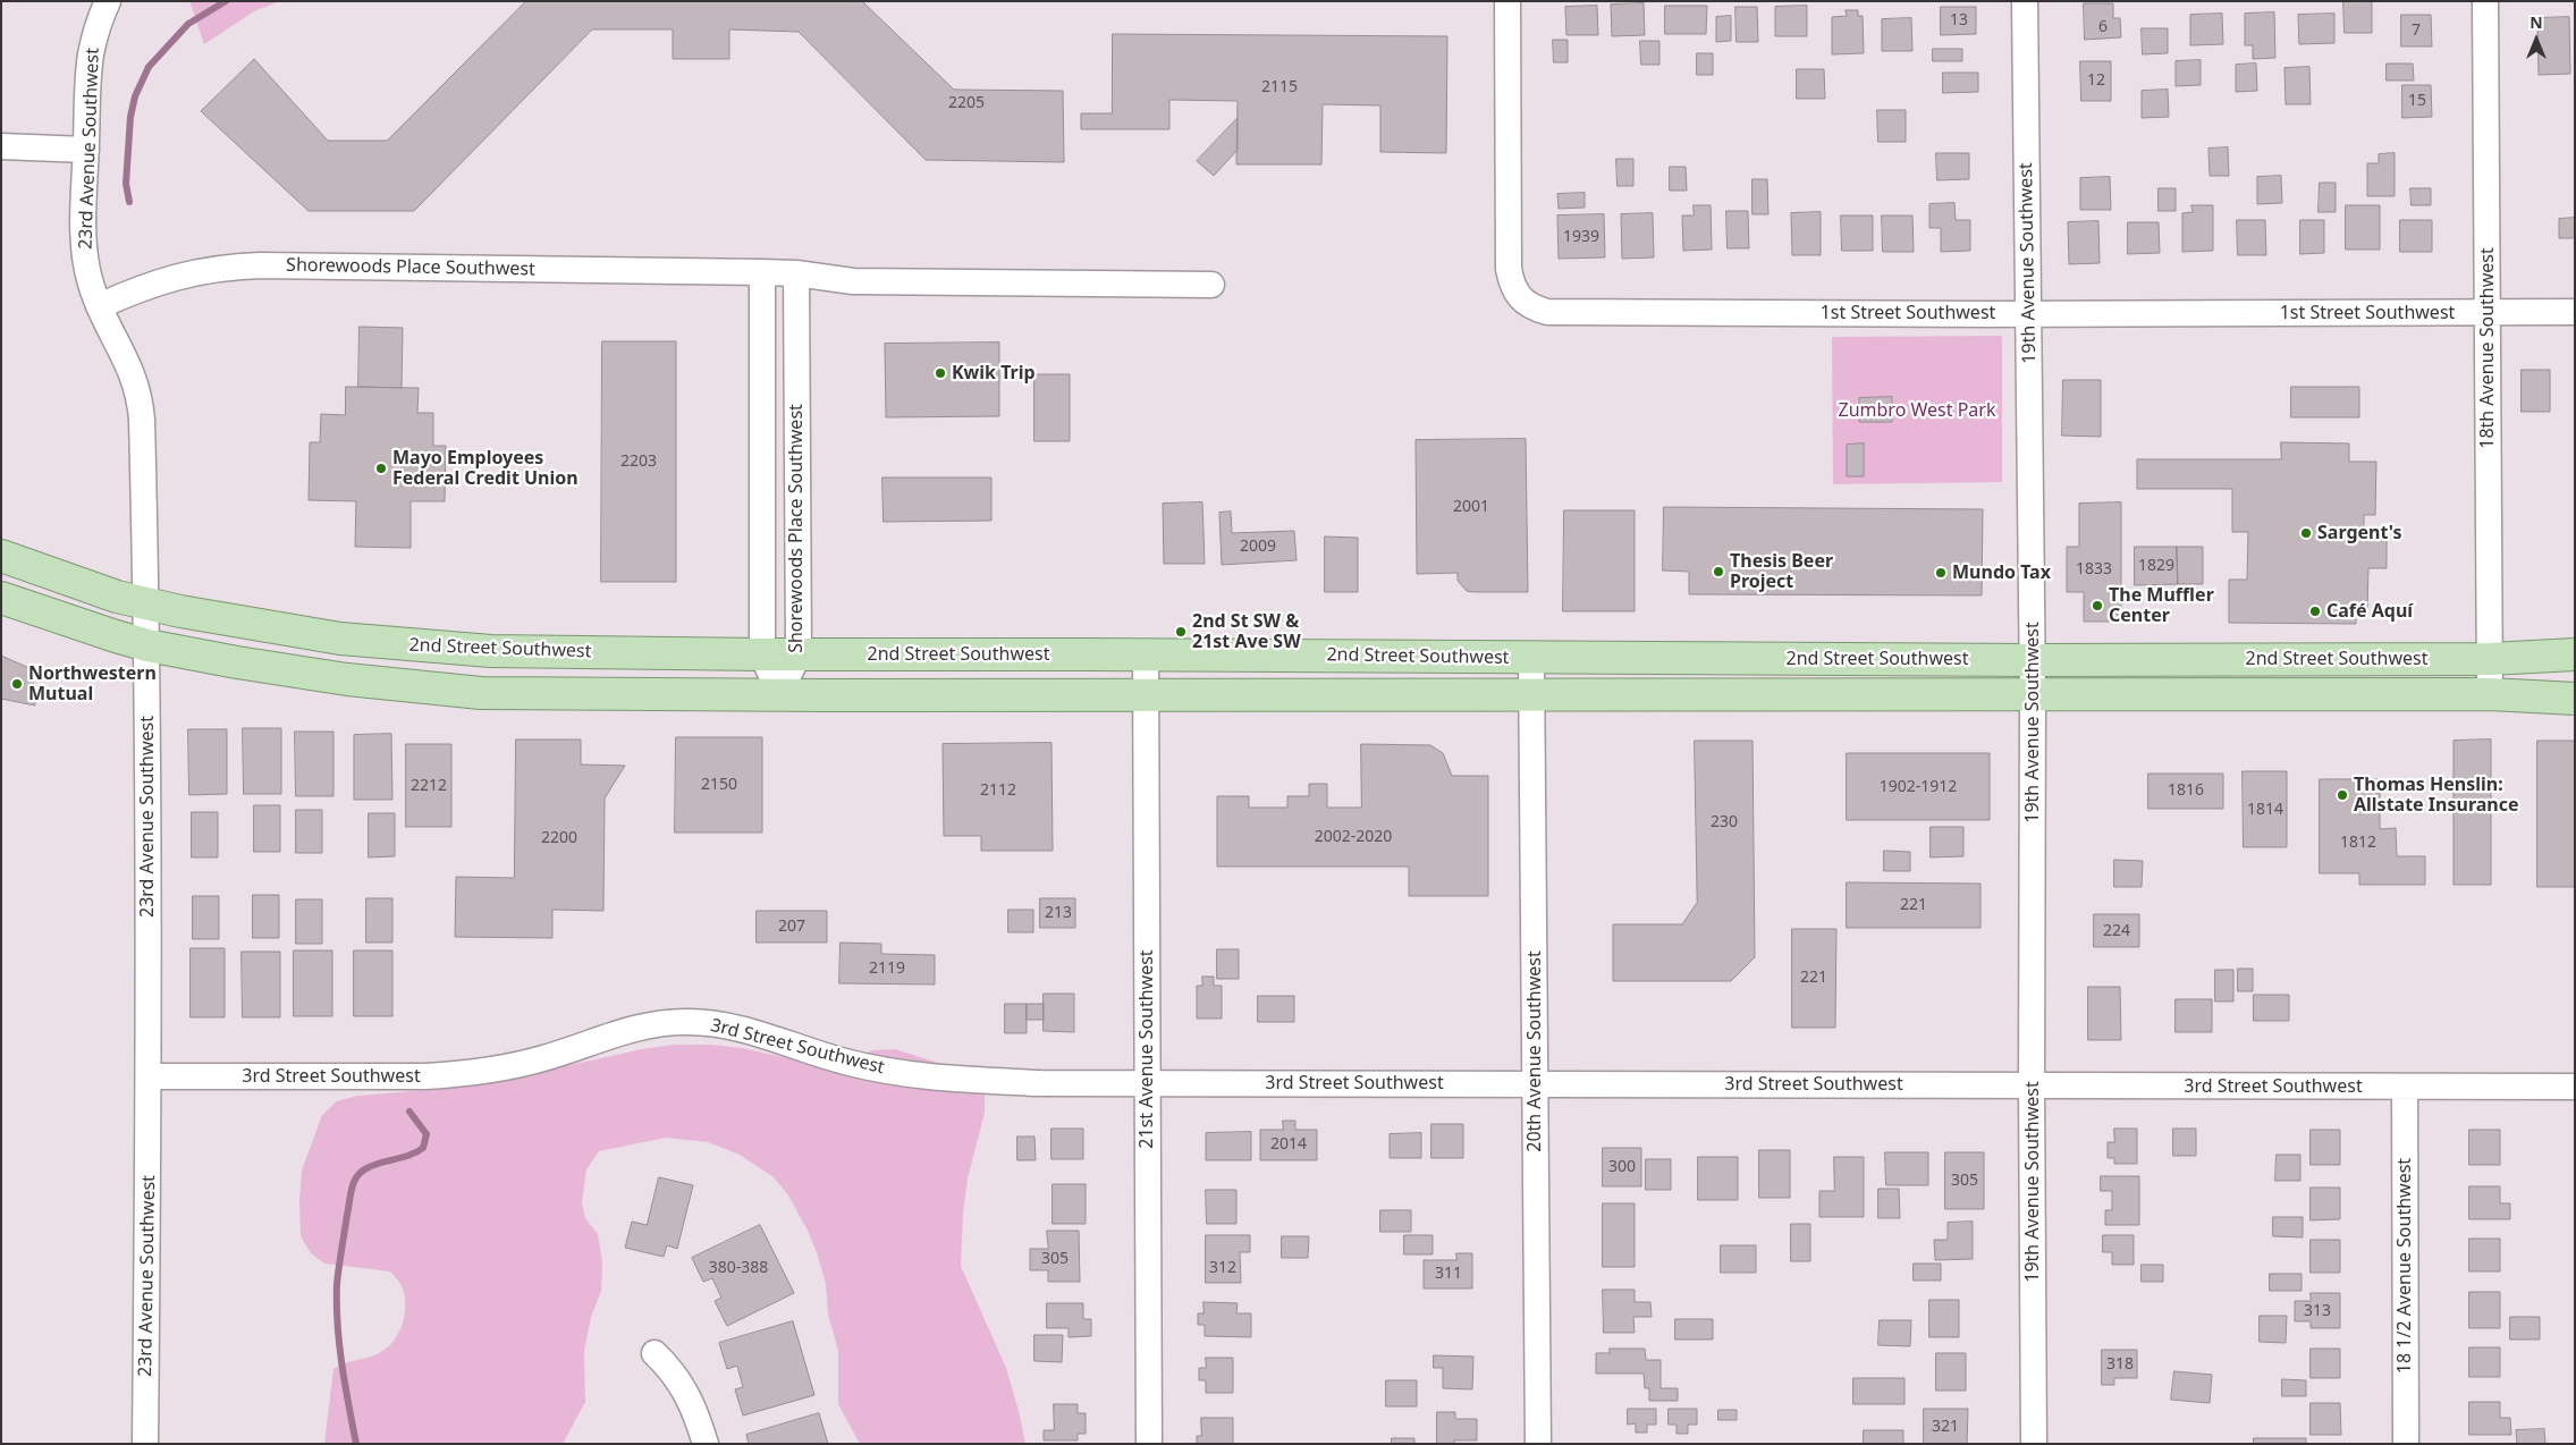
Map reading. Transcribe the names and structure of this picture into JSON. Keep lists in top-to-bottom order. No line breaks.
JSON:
{"streets":{"main road":["2nd Street Southwest"],"street":["23rd Avenue Southwest","19th Avenue Southwest","Shorewoods Place Southwest","1st Street Southwest","18th Avenue Southwest","3rd Street Southwest","21st Avenue Southwest","20th Avenue Southwest","18 1/2 Avenue Southwest"]},"crossings":[["23rd Avenue Southwest","Shorewoods Place Southwest"],["23rd Avenue Southwest","2nd Street Southwest"],["23rd Avenue Southwest","3rd Street Southwest"],["19th Avenue Southwest","1st Street Southwest"],["19th Avenue Southwest","2nd Street Southwest"],["19th Avenue Southwest","3rd Street Southwest"],["Shorewoods Place Southwest","2nd Street Southwest"],["1st Street Southwest","18th Avenue Southwest"],["18th Avenue Southwest","2nd Street Southwest"],["2nd Street Southwest","21st Avenue Southwest"],["2nd Street Southwest","20th Avenue Southwest"],["3rd Street Southwest","21st Avenue Southwest"],["3rd Street Southwest","20th Avenue Southwest"],["3rd Street Southwest","18 1/2 Avenue Southwest"]],"parks":["Zumbro West Park"],"places":["Kwik Trip","Mayo Employees Federal Credit Union","Sargent's","Thesis Beer Project","Mundo Tax","The Muffler Center","Café Aquí","2nd St SW & 21st Ave SW","Northwestern Mutual","Thomas Henslin: Allstate Insurance"],"house_numbers":["13","6","7","12","2115","15","2205","1939","2203","2001","2009","1829","1833","2150","2212","1902-1912","2112","1816","1814","230","2002-2020","2200","1812","221","213","207","224","2119","221","2014","300","305","305","380-388","312","311","313","318","321"],"north":"top"}
